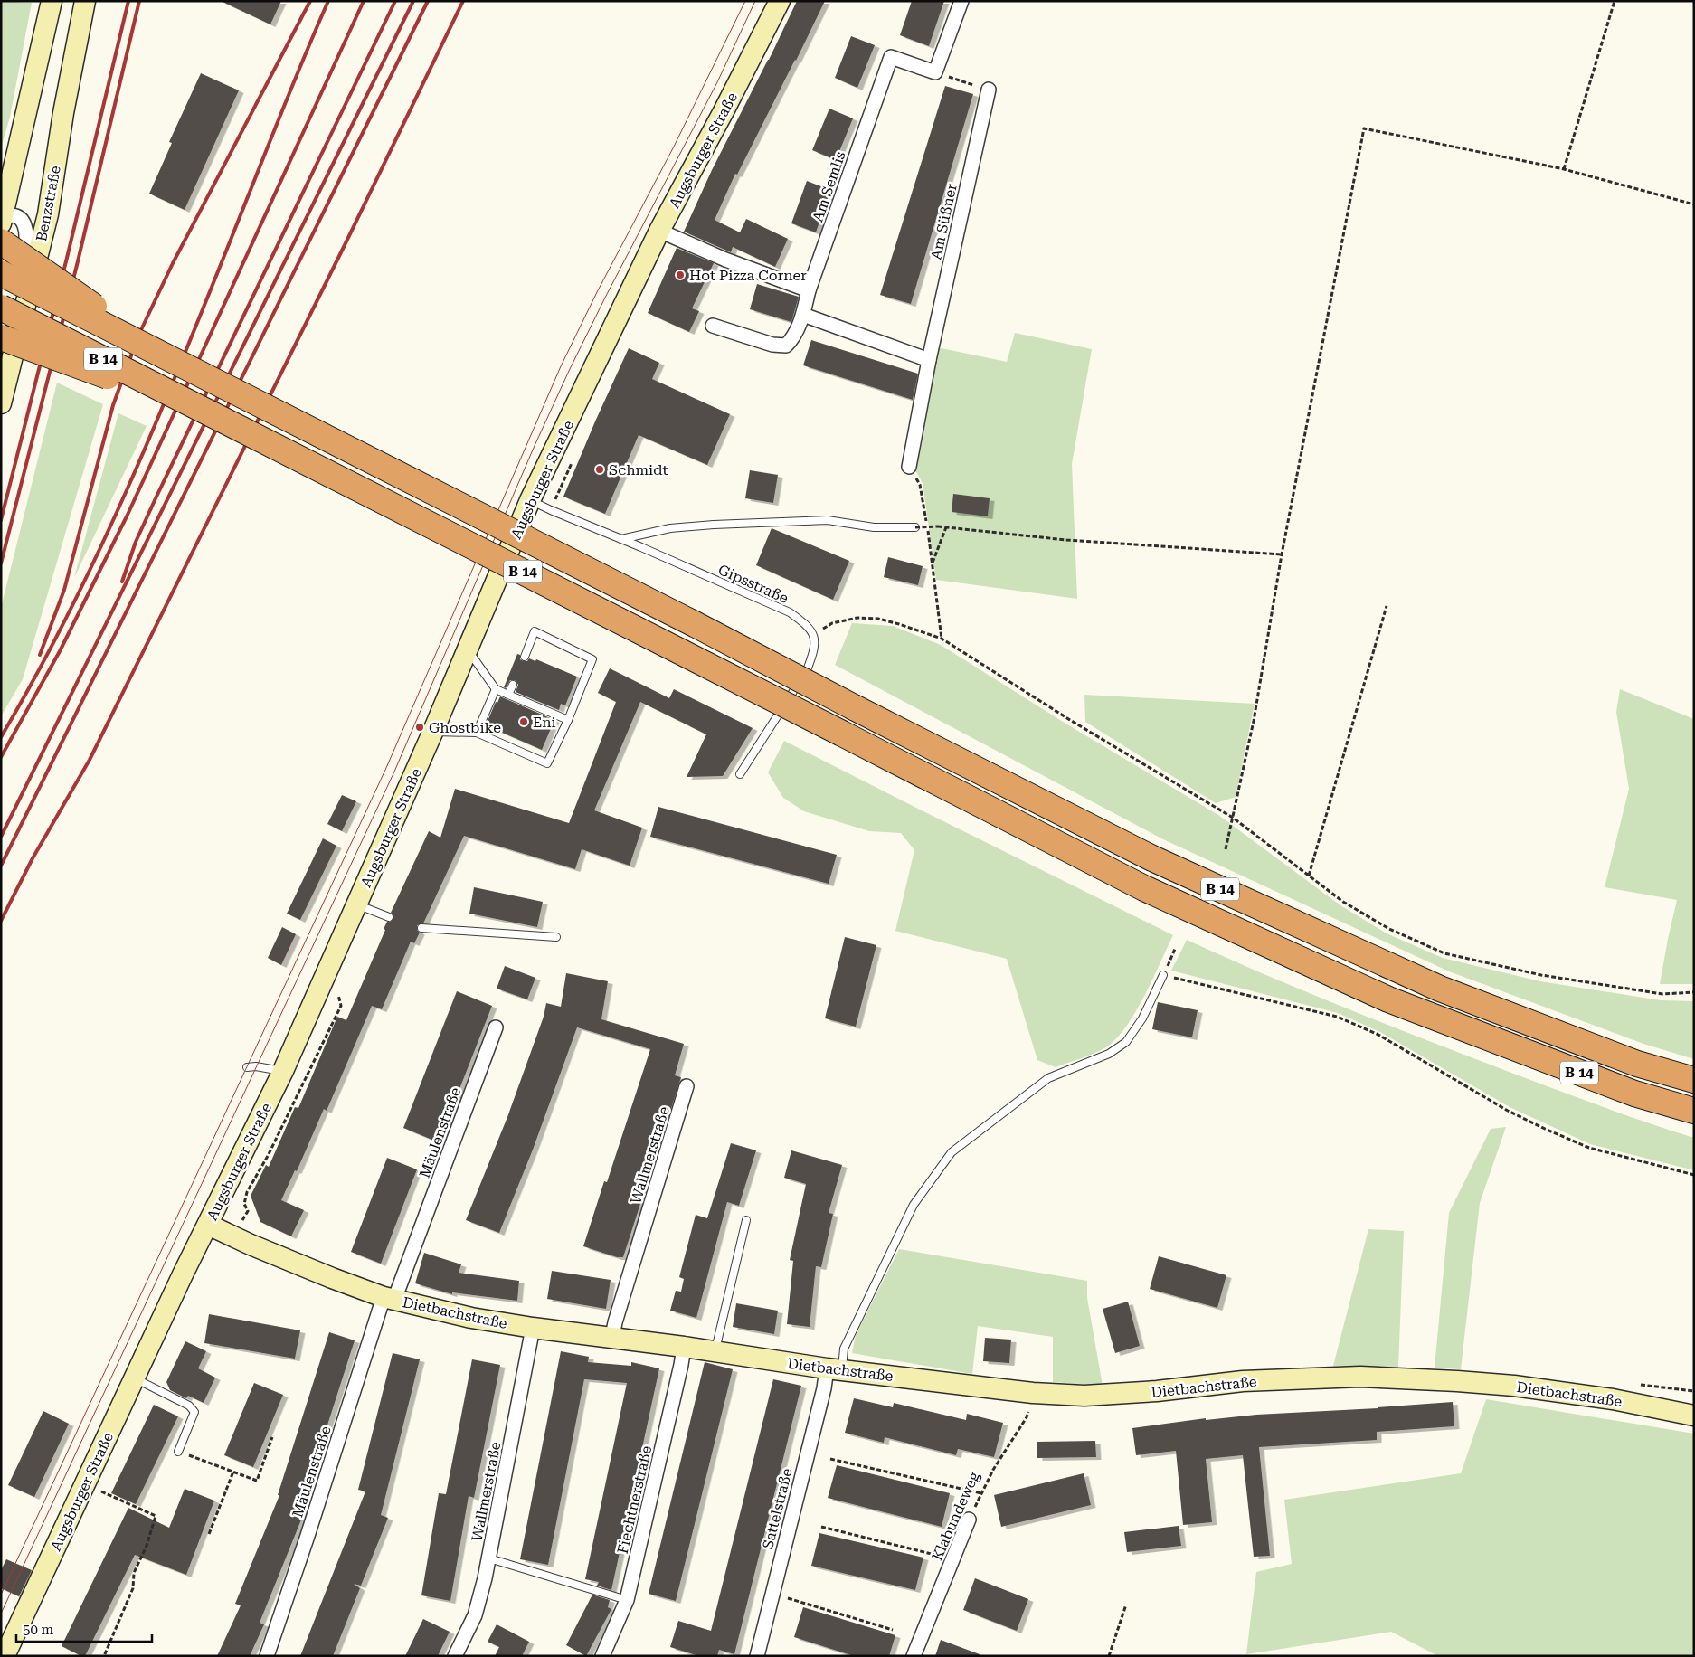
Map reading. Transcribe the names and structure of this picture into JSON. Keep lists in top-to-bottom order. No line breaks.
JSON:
{"streets":{"highway":["B 14"],"main road":["Augsburger Straße","Benzstraße","Dietbachstraße"],"street":["Am Semlis","Am Süßner","Mäulenstraße","Wallmerstraße","Fiechtnerstraße","Sattelstraße","Klabundeweg"],"lane":["Gipsstraße"]},"crossings":[["Augsburger Straße","Gipsstraße"],["Augsburger Straße","Dietbachstraße"],["Mäulenstraße","Dietbachstraße"],["Wallmerstraße","Dietbachstraße"],["Dietbachstraße","Fiechtnerstraße"],["Dietbachstraße","Sattelstraße"],["Dietbachstraße","Klabundeweg"]],"places":["Hot Pizza Corner","Schmidt","Eni","Ghostbike"],"scale_bar":"50 m"}
